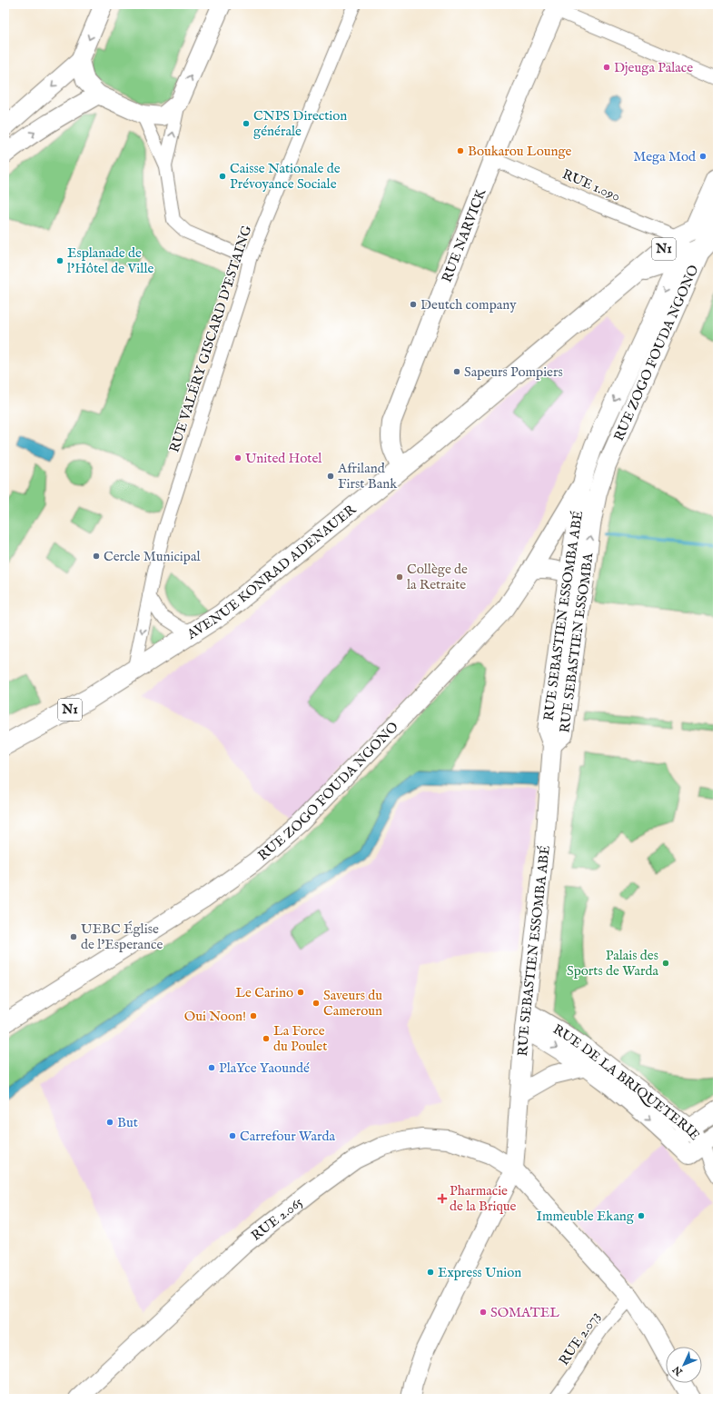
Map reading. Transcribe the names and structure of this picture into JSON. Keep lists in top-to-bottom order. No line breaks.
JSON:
{"streets":{"highway":["N1","AVENUE KONRAD ADENAUER"],"main road":["RUE NARVICK","RUE ZOGO FOUDA NGONO","RUE SEBASTIEN ESSOMBA ABÉ","RUE SEBASTIEN ESSOMBA","RUE DE LA BRIQUETERIE","RUE 2.065"],"street":["RUE 1.090","RUE VALÉRY GISCARD D'ESTAING","RUE 2.073"]},"crossings":[["RUE 1.090","RUE NARVICK"],["RUE 1.090","N1"],["RUE 1.090","RUE ZOGO FOUDA NGONO"],["RUE 1.090","AVENUE KONRAD ADENAUER"],["RUE NARVICK","AVENUE KONRAD ADENAUER"],["N1","RUE ZOGO FOUDA NGONO"],["N1","AVENUE KONRAD ADENAUER"],["RUE VALÉRY GISCARD D'ESTAING","AVENUE KONRAD ADENAUER"],["RUE ZOGO FOUDA NGONO","AVENUE KONRAD ADENAUER"],["RUE ZOGO FOUDA NGONO","RUE SEBASTIEN ESSOMBA ABÉ"],["RUE ZOGO FOUDA NGONO","RUE SEBASTIEN ESSOMBA"],["RUE SEBASTIEN ESSOMBA ABÉ","RUE SEBASTIEN ESSOMBA"],["RUE SEBASTIEN ESSOMBA ABÉ","RUE DE LA BRIQUETERIE"],["RUE SEBASTIEN ESSOMBA ABÉ","RUE 2.065"],["RUE 2.065","RUE 2.073"]],"one_way":["RUE SEBASTIEN ESSOMBA"],"places":{"other":["Djeuga Palace","CNPS Direction générale","Boukarou Lounge","Mega Mod","Caisse Nationale de Prévoyance Sociale","Esplanade de l'Hôtel de Ville","Deutch company","Sapeurs Pompiers","United Hotel","Afriland First Bank","Cercle Municipal","Collège de la Retraite","UEBC Église de l'Esperance","Palais des Sports de Warda","Le Carino","Saveurs du Cameroun","Oui Noon!","La Force du Poulet","PlaYce Yaoundé","But","Carrefour Warda","Immeuble Ekang","Express Union","SOMATEL"],"health":["Pharmacie de la Brique"]},"north":"bottom left"}
